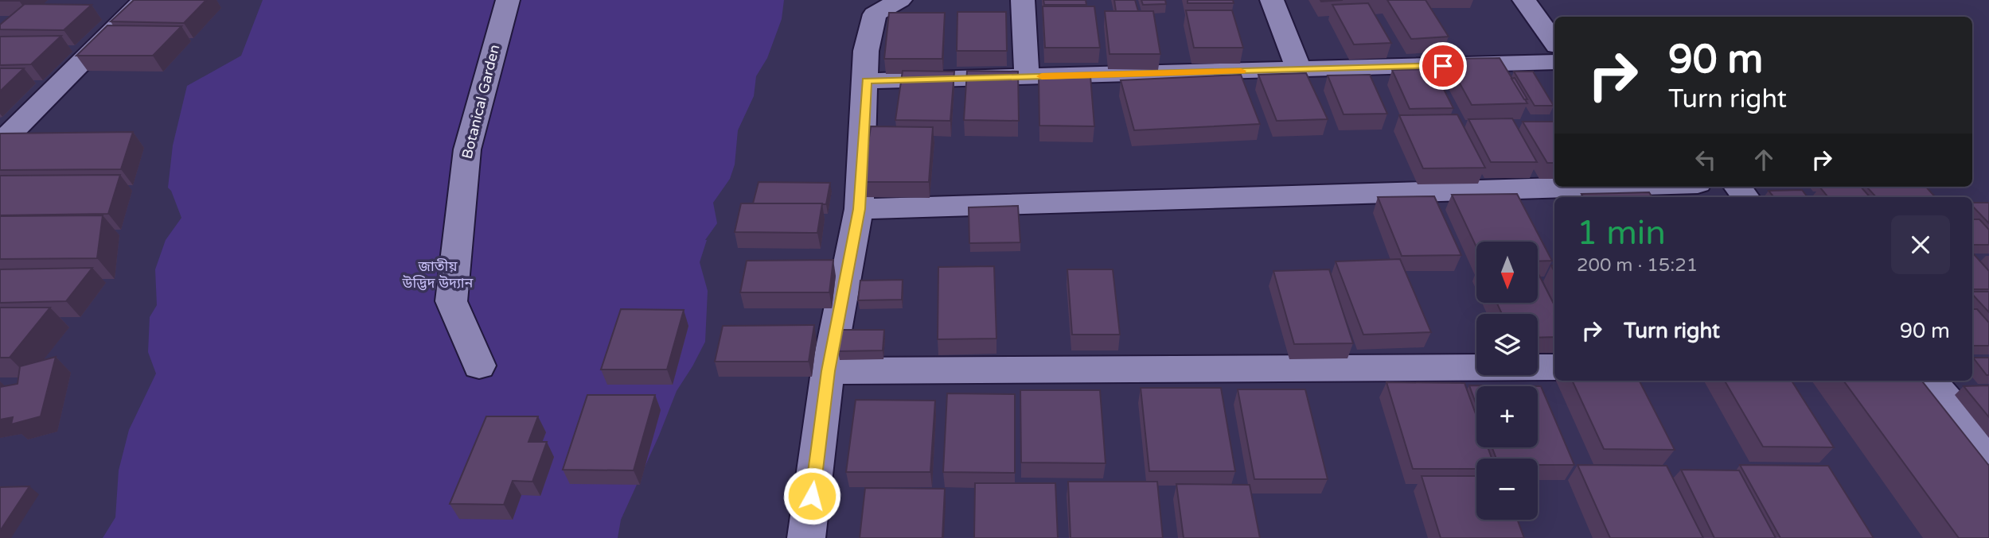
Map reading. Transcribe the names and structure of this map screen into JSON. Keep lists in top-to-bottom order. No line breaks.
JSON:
{"streets":{"street":["Botanical Garden"]},"parks":["জাতীয় উদ্ভিদ উদ্যান"],"north":"bottom","page":{"turn":["90 m","Turn right"],"heading":["1 min","200 m · 15:21"],"map_buttons":["+","−"],"list":[{"name":"Turn right","value":"90 m"}]}}
